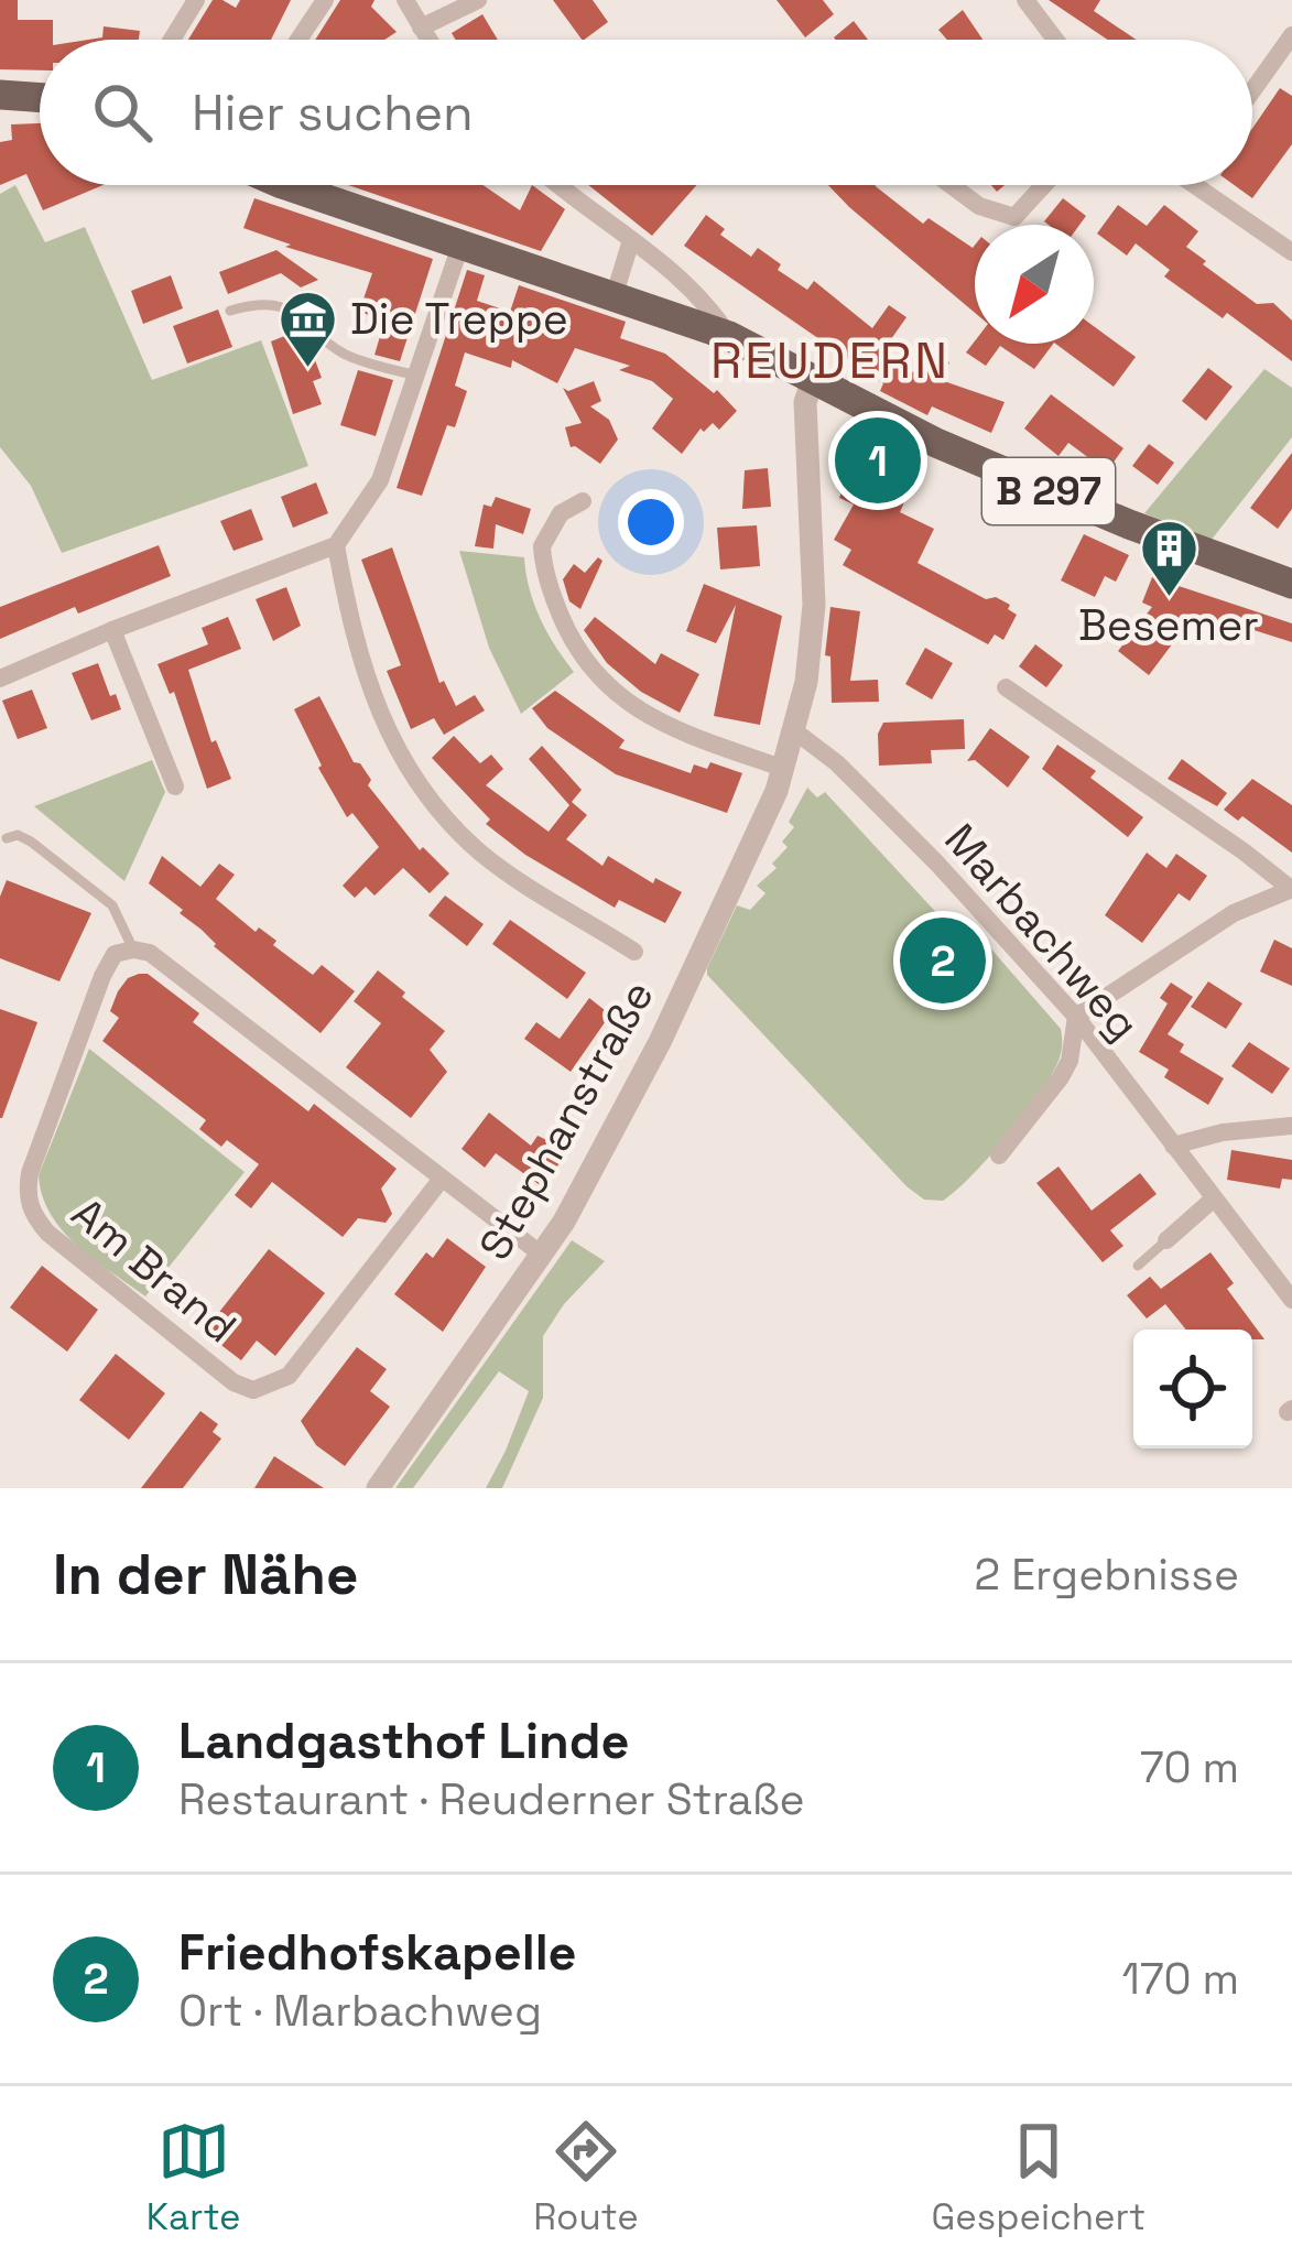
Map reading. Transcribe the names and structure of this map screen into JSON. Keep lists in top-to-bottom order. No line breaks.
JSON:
{"streets":{"main road":["B 297"],"street":["Marbachweg","Stephanstraße","Am Brand"]},"crossings":[["B 297","Stephanstraße"],["Marbachweg","Stephanstraße"]],"districts":["REUDERN"],"places":{"museum":["Die Treppe"],"building":["Besemer"]},"north":"bottom left","page":{"search":"Hier suchen","pins":["1","2"],"heading":["In der Nähe","2 Ergebnisse"],"list":[{"mark":"1","name":"Landgasthof Linde","note":"Restaurant · Reuderner Straße","value":"70 m"},{"mark":"2","name":"Friedhofskapelle","note":"Ort · Marbachweg","value":"170 m"}],"nav":["Karte","Route","Gespeichert"]}}
